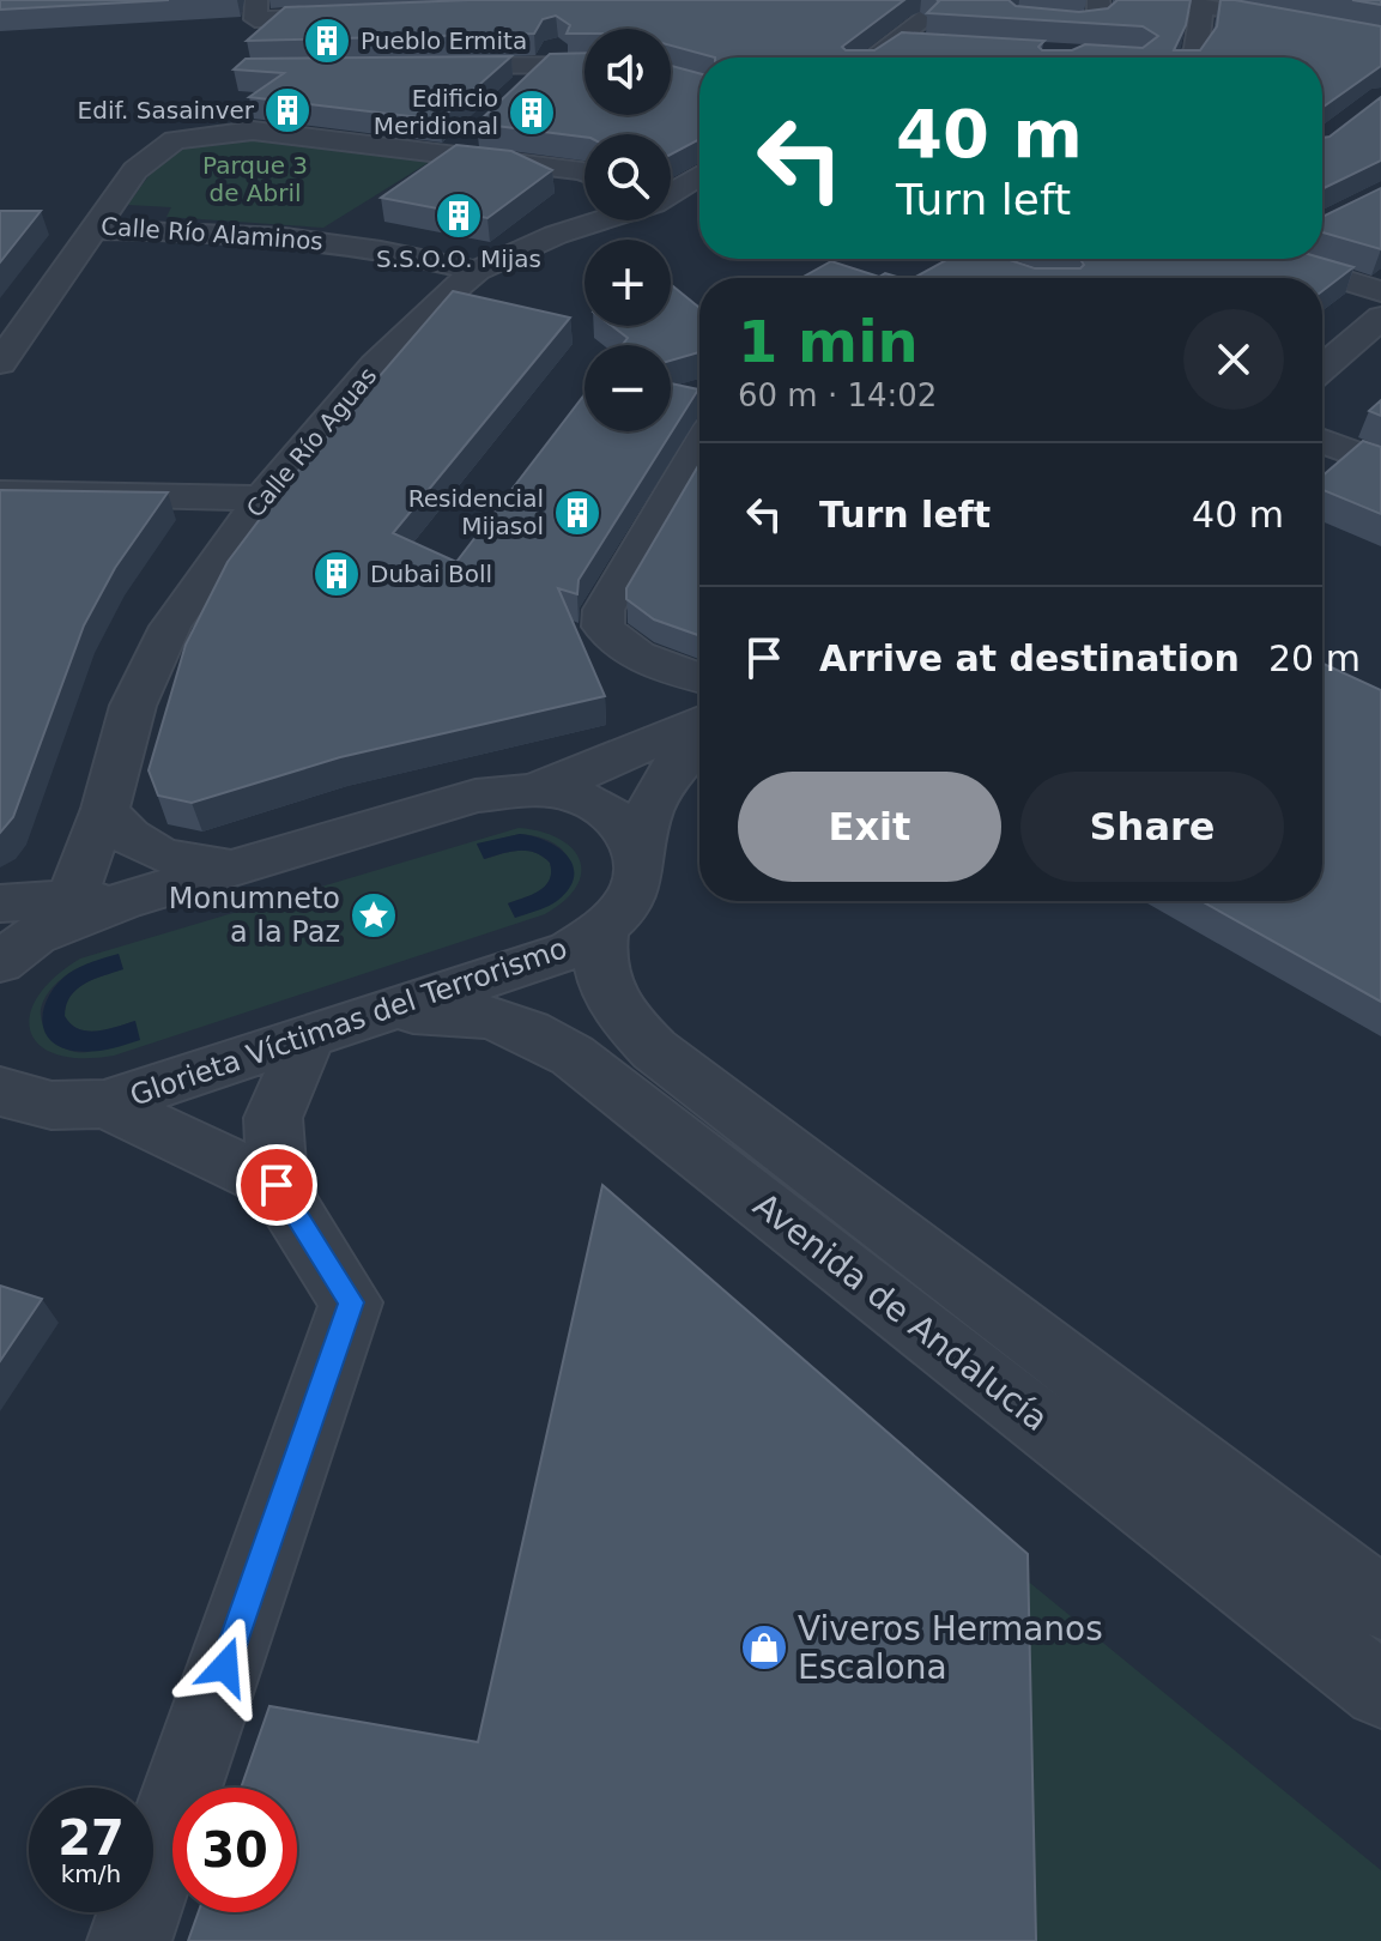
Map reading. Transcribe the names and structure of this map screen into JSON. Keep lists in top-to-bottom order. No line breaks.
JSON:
{"streets":{"street":["Calle Río Alaminos","Calle Río Aguas","Glorieta Víctimas del Terrorismo","Avenida de Andalucía"]},"crossings":[["Calle Río Alaminos","Calle Río Aguas"],["Glorieta Víctimas del Terrorismo","Avenida de Andalucía"]],"parks":["Parque 3 de Abril"],"places":{"building":["Pueblo Ermita","Edif. Sasainver","Edificio Meridional","S.S.O.O. Mijas","Residencial Mijasol","Dubai Boll"],"place":["Monumneto a la Paz"],"shop":["Viveros Hermanos Escalona"]},"page":{"map_buttons":["+","−"],"turn":["40 m","Turn left"],"heading":["1 min","60 m · 14:02"],"list":[{"name":"Turn left","value":"40 m"},{"name":"Arrive at destination","value":"20 m"}],"buttons":["Exit","Share"],"speed":"27 km/h","limit":"30"}}
